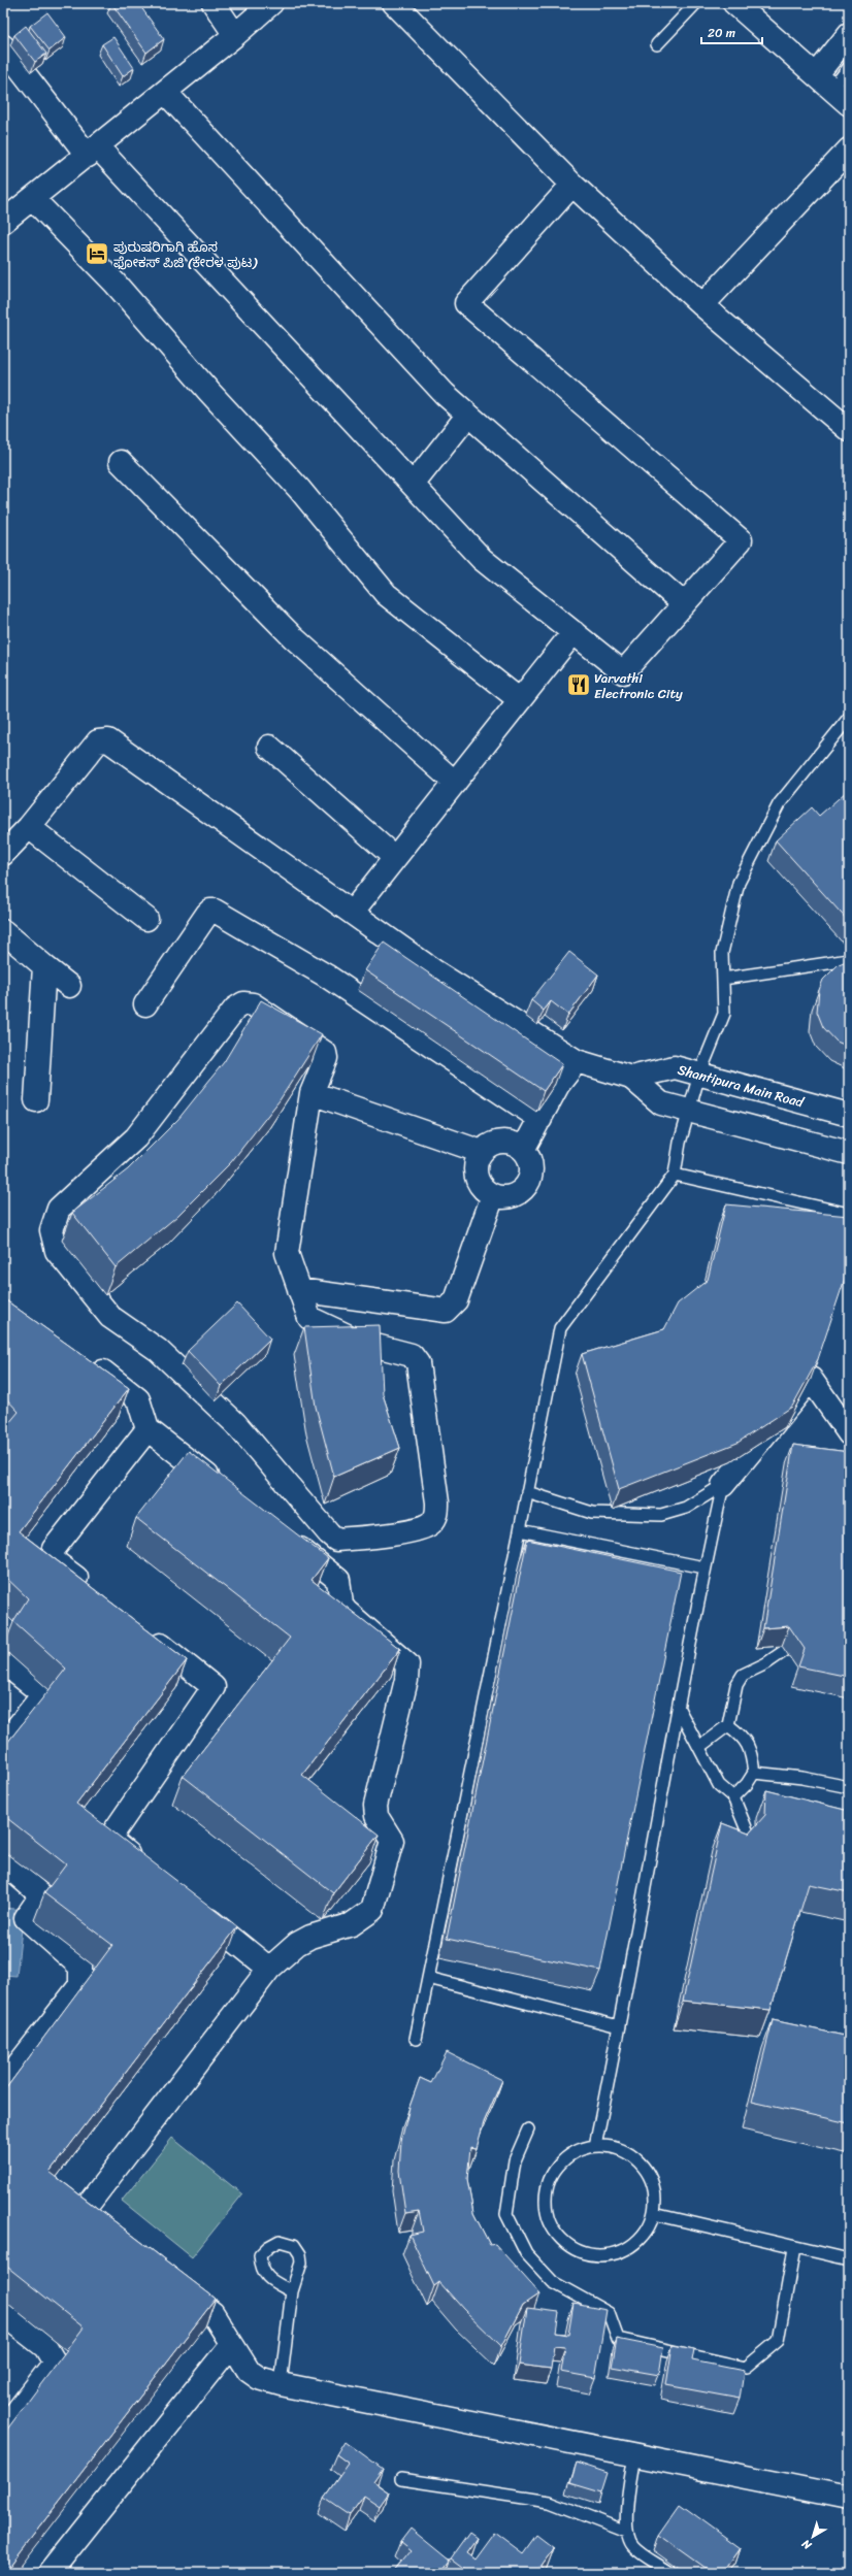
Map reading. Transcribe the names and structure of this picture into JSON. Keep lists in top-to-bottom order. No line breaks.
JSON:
{"streets":{"street":["Shantipura Main Road"]},"places":{"hotel":["ಪುರುಷರಿಗಾಗಿ ಹೊಸ ಫೋಕಸ್ ಪಿಜಿ (ಕೇರಳ ಪುಟ)"],"restaurant":["Varvathi Electronic City"]},"scale_bar":"20 m","north":"bottom left"}
